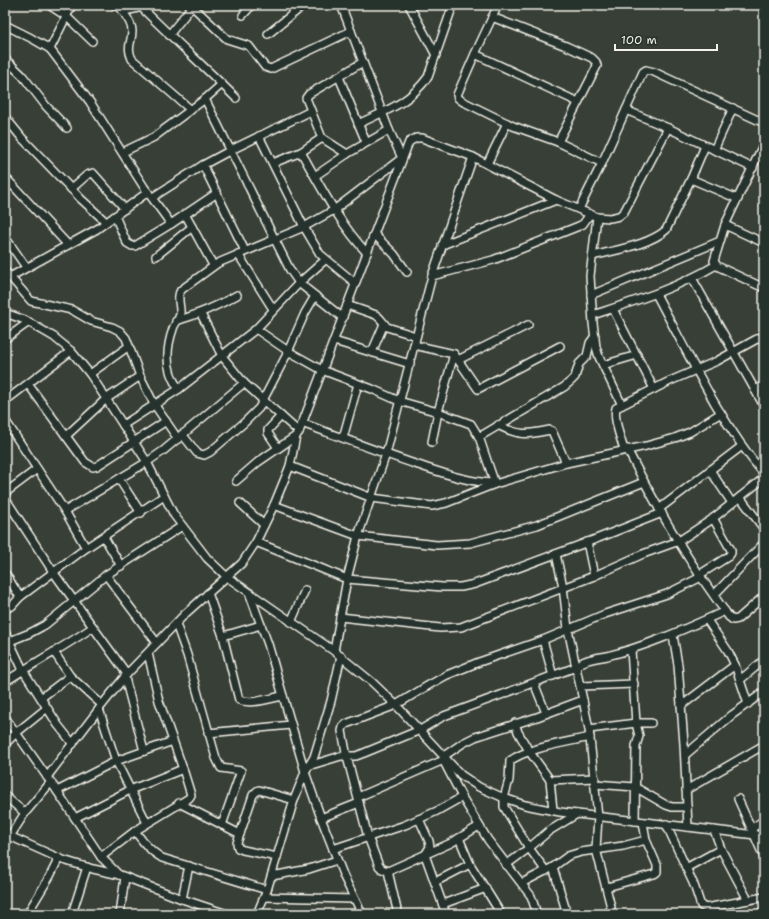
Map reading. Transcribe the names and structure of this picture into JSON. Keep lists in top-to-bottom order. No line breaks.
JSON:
{"scale_bar":"100 m"}
